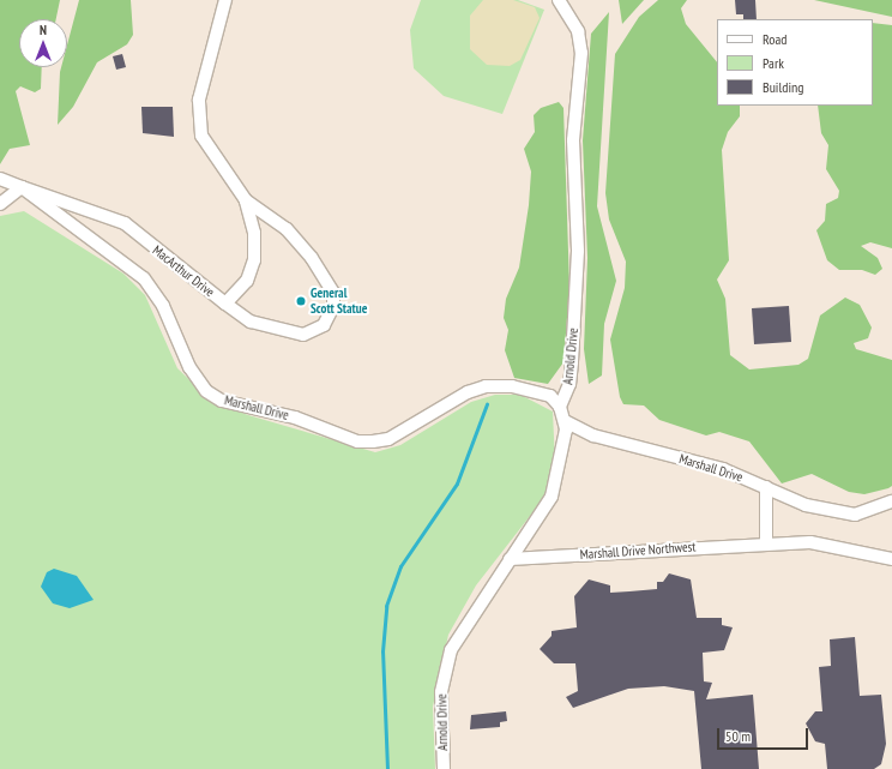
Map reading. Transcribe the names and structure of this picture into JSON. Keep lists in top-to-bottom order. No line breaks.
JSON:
{"streets":{"street":["MacArthur Drive","Arnold Drive","Marshall Drive","Marshall Drive Northwest"]},"crossings":[["MacArthur Drive","Marshall Drive"],["Arnold Drive","Marshall Drive"],["Arnold Drive","Marshall Drive Northwest"]],"places":["General Scott Statue"],"legend":["Road","Park","Building"],"scale_bar":"50 m","north":"top"}
